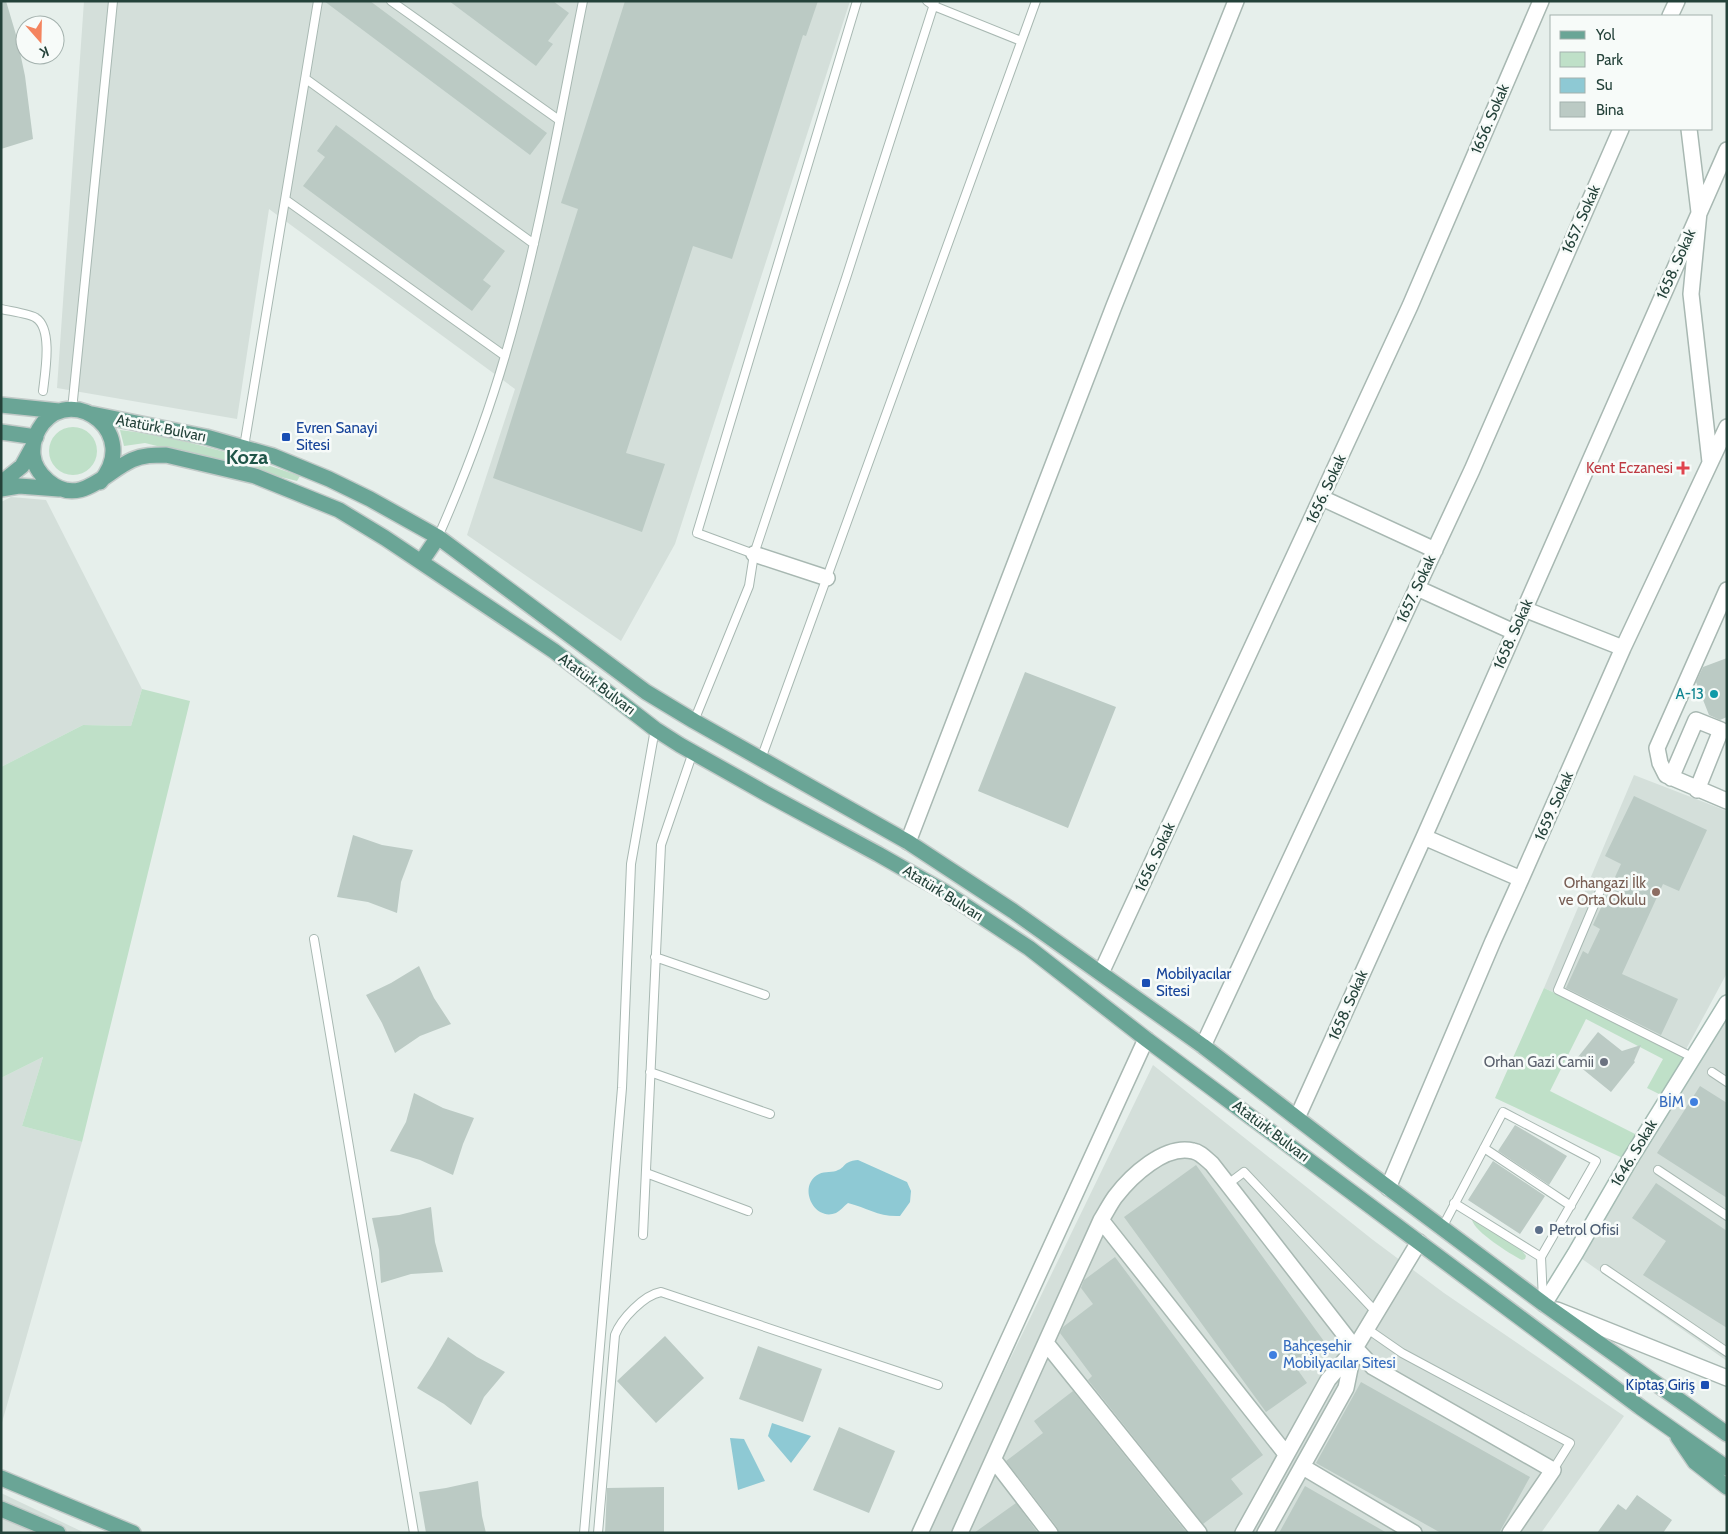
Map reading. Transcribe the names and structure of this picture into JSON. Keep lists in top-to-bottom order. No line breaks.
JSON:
{"streets":{"main road":["Atatürk Bulvarı"],"street":["1656. Sokak","1657. Sokak","1658. Sokak","1659. Sokak","1646. Sokak"]},"crossings":[["1656. Sokak","Atatürk Bulvarı"],["1657. Sokak","Atatürk Bulvarı"],["1658. Sokak","Atatürk Bulvarı"],["Atatürk Bulvarı","1659. Sokak"],["Atatürk Bulvarı","1646. Sokak"]],"districts":["Koza"],"places":{"transit":["Evren Sanayi Sitesi","Mobilyacılar Sitesi","Kiptaş Giriş"],"health":["Kent Eczanesi"],"other":["A-13","Orhangazi İlk ve Orta Okulu","Orhan Gazi Camii","BİM","Petrol Ofisi","Bahçeşehir Mobilyacılar Sitesi"]},"legend":["Yol","Park","Su","Bina"],"north":"bottom"}
